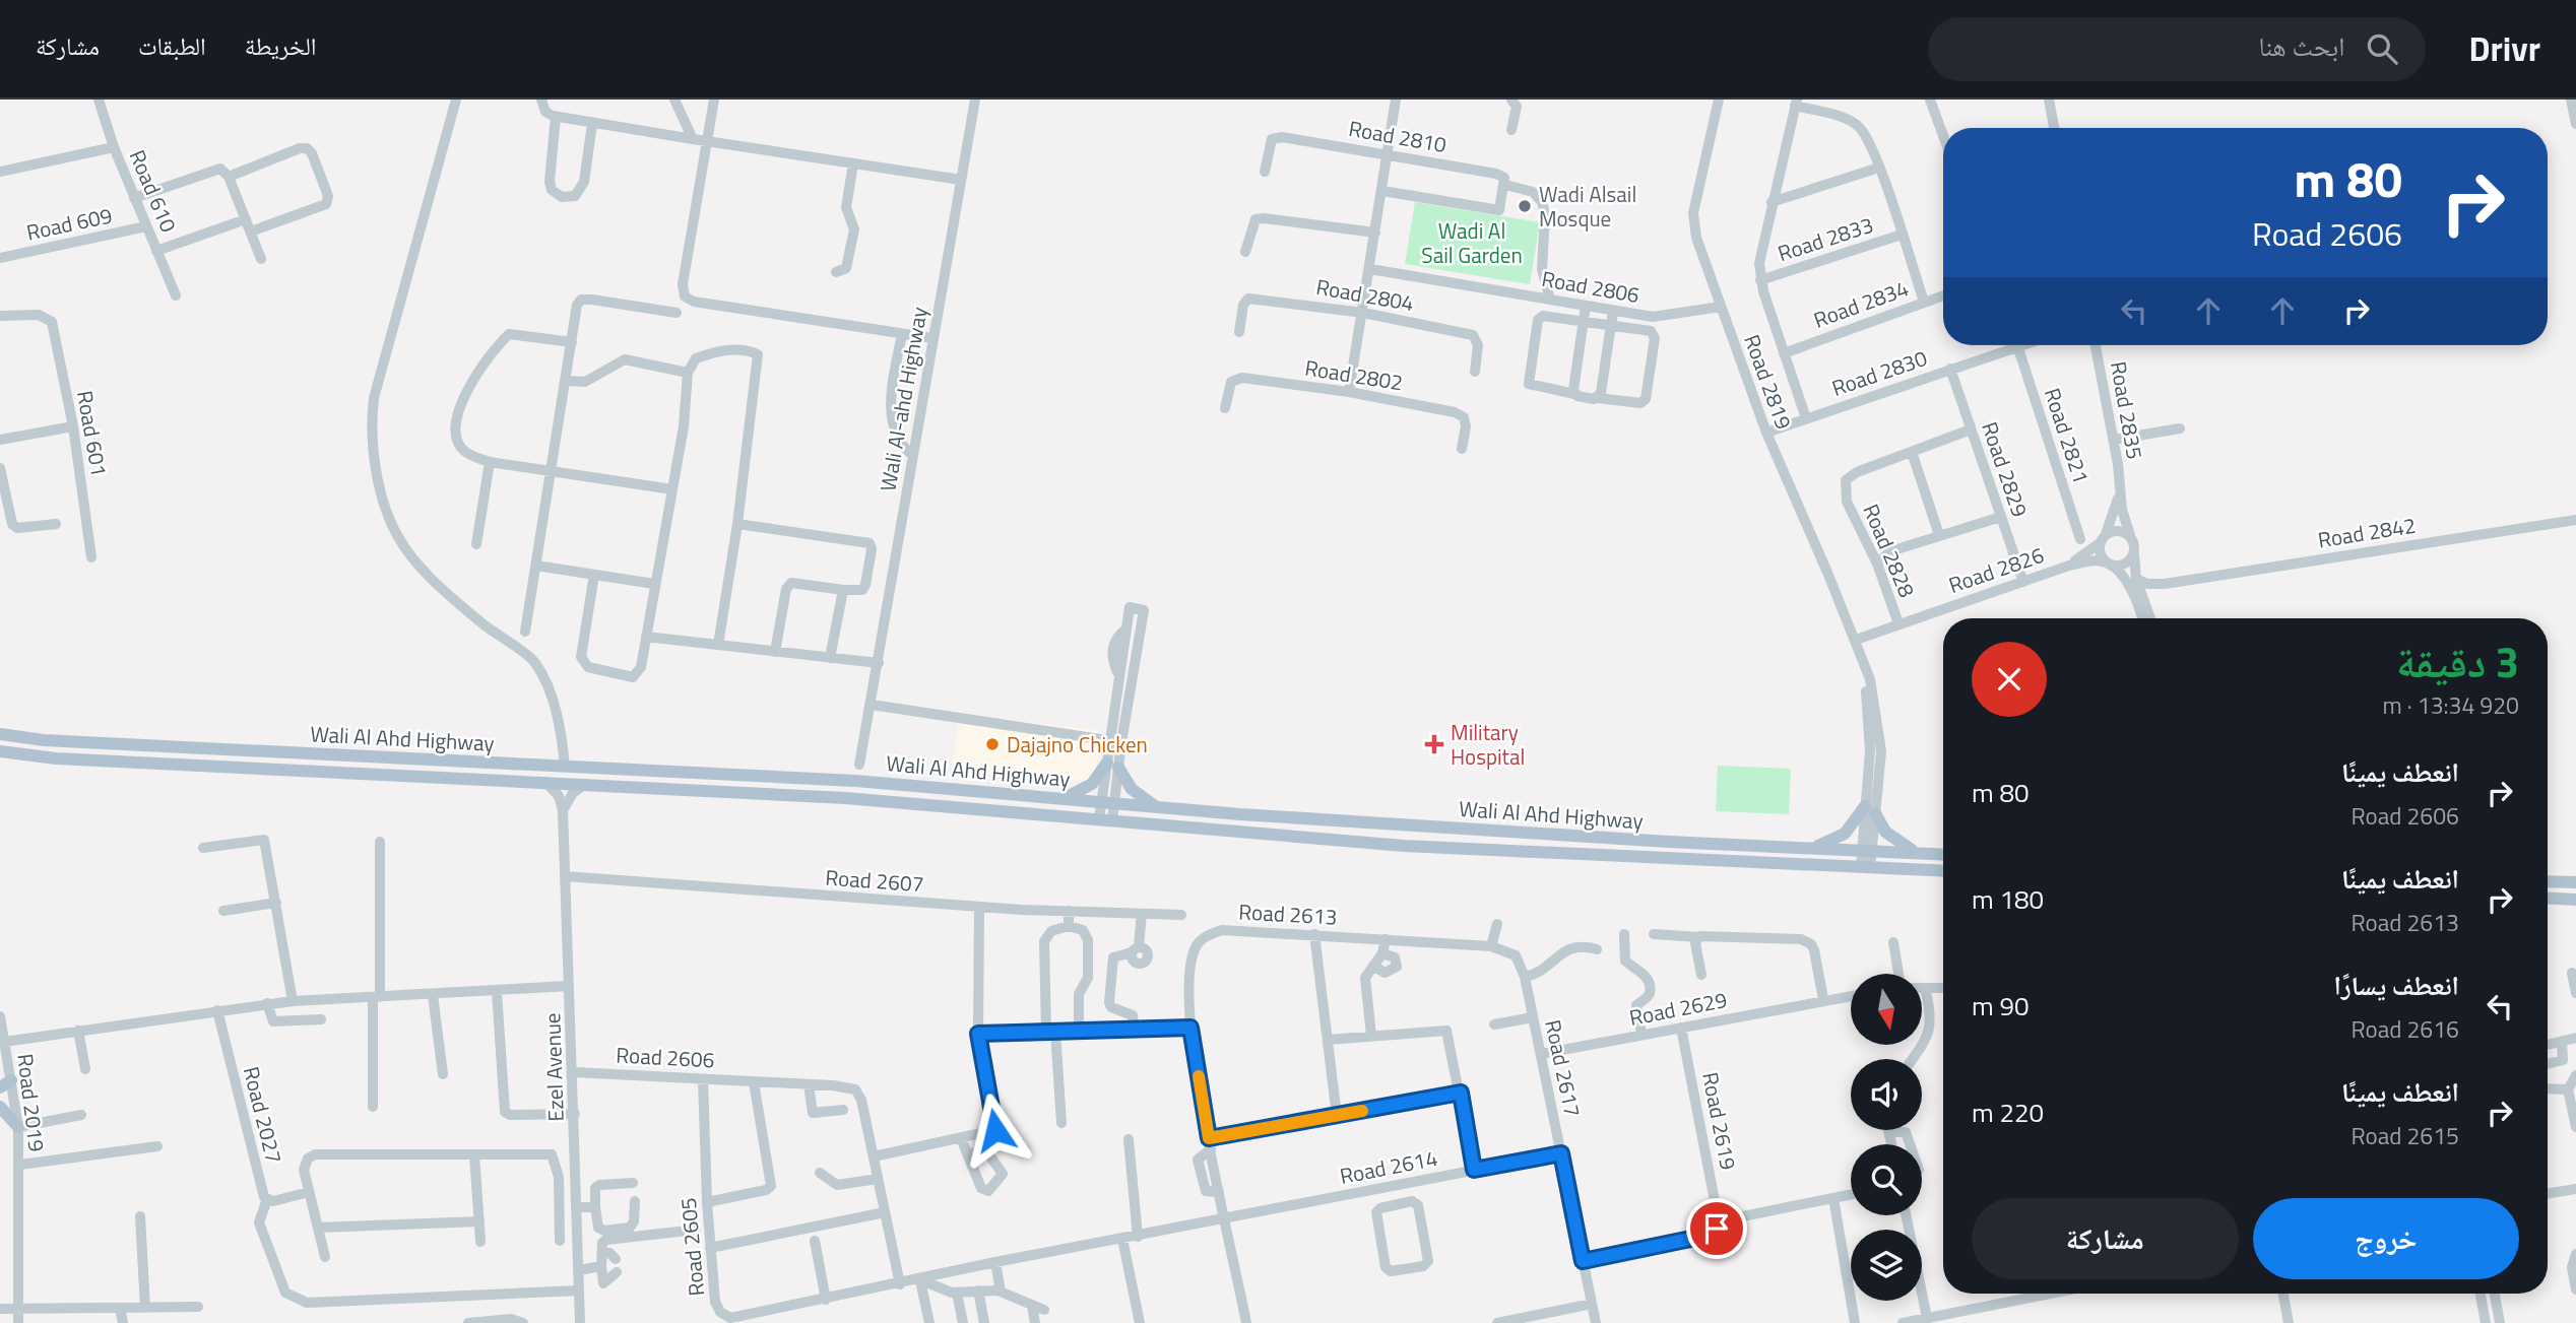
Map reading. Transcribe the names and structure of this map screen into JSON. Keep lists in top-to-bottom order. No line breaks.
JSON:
{"streets":{"main road":["Wali Al Ahd Highway"],"street":["Road 2810","Road 610","Road 609","Road 2833","Road 2806","Road 2804","Road 2834","Road 2830","Road 2802","Road 2819","Wali Al-ahd Highway","Road 2835","Road 601","Road 2821","Road 2829","Road 2842","Road 2828","Road 2826","Road 2607","Road 2613","Road 2629","Road 2606","Ezel Avenue","Road 2617","Road 2019","Road 2027","Road 2619","Road 2614","Road 2605"]},"crossings":[["Road 2810","Road 2806"],["Road 610","Road 609"],["Road 2833","Road 2834"],["Road 2806","Road 2819"],["Road 2830","Road 2819"],["Road 2830","Road 2821"],["Road 2830","Road 2829"],["Road 2819","Road 2826"],["Road 2819","Wali Al Ahd Highway"],["Road 2835","Road 2826"],["Road 2829","Road 2828"],["Road 2829","Road 2826"],["Road 2828","Road 2826"],["Wali Al Ahd Highway","Ezel Avenue"],["Road 2607","Ezel Avenue"],["Road 2613","Road 2617"],["Road 2613","Road 2614"],["Road 2629","Road 2617"],["Road 2629","Road 2619"],["Road 2606","Ezel Avenue"],["Road 2606","Road 2605"],["Road 2617","Road 2614"]],"parks":["Wadi Al Sail Garden"],"places":{"other":["Wadi Alsail Mosque","Dajajno Chicken"],"health":["Military Hospital"]},"north":"bottom","page":{"header":"Drivr","search":"ابحث هنا","nav":["الخريطة","الطبقات","مشاركة"],"turn":["80 m","Road 2606"],"heading":["3 دقيقة","920 m · 13:34"],"list":[{"name":"انعطف يمينًا","note":"Road 2606","value":"80 m"},{"name":"انعطف يمينًا","note":"Road 2613","value":"180 m"},{"name":"انعطف يسارًا","note":"Road 2616","value":"90 m"},{"name":"انعطف يمينًا","note":"Road 2615","value":"220 m"}],"buttons":["خروج","مشاركة"]}}
